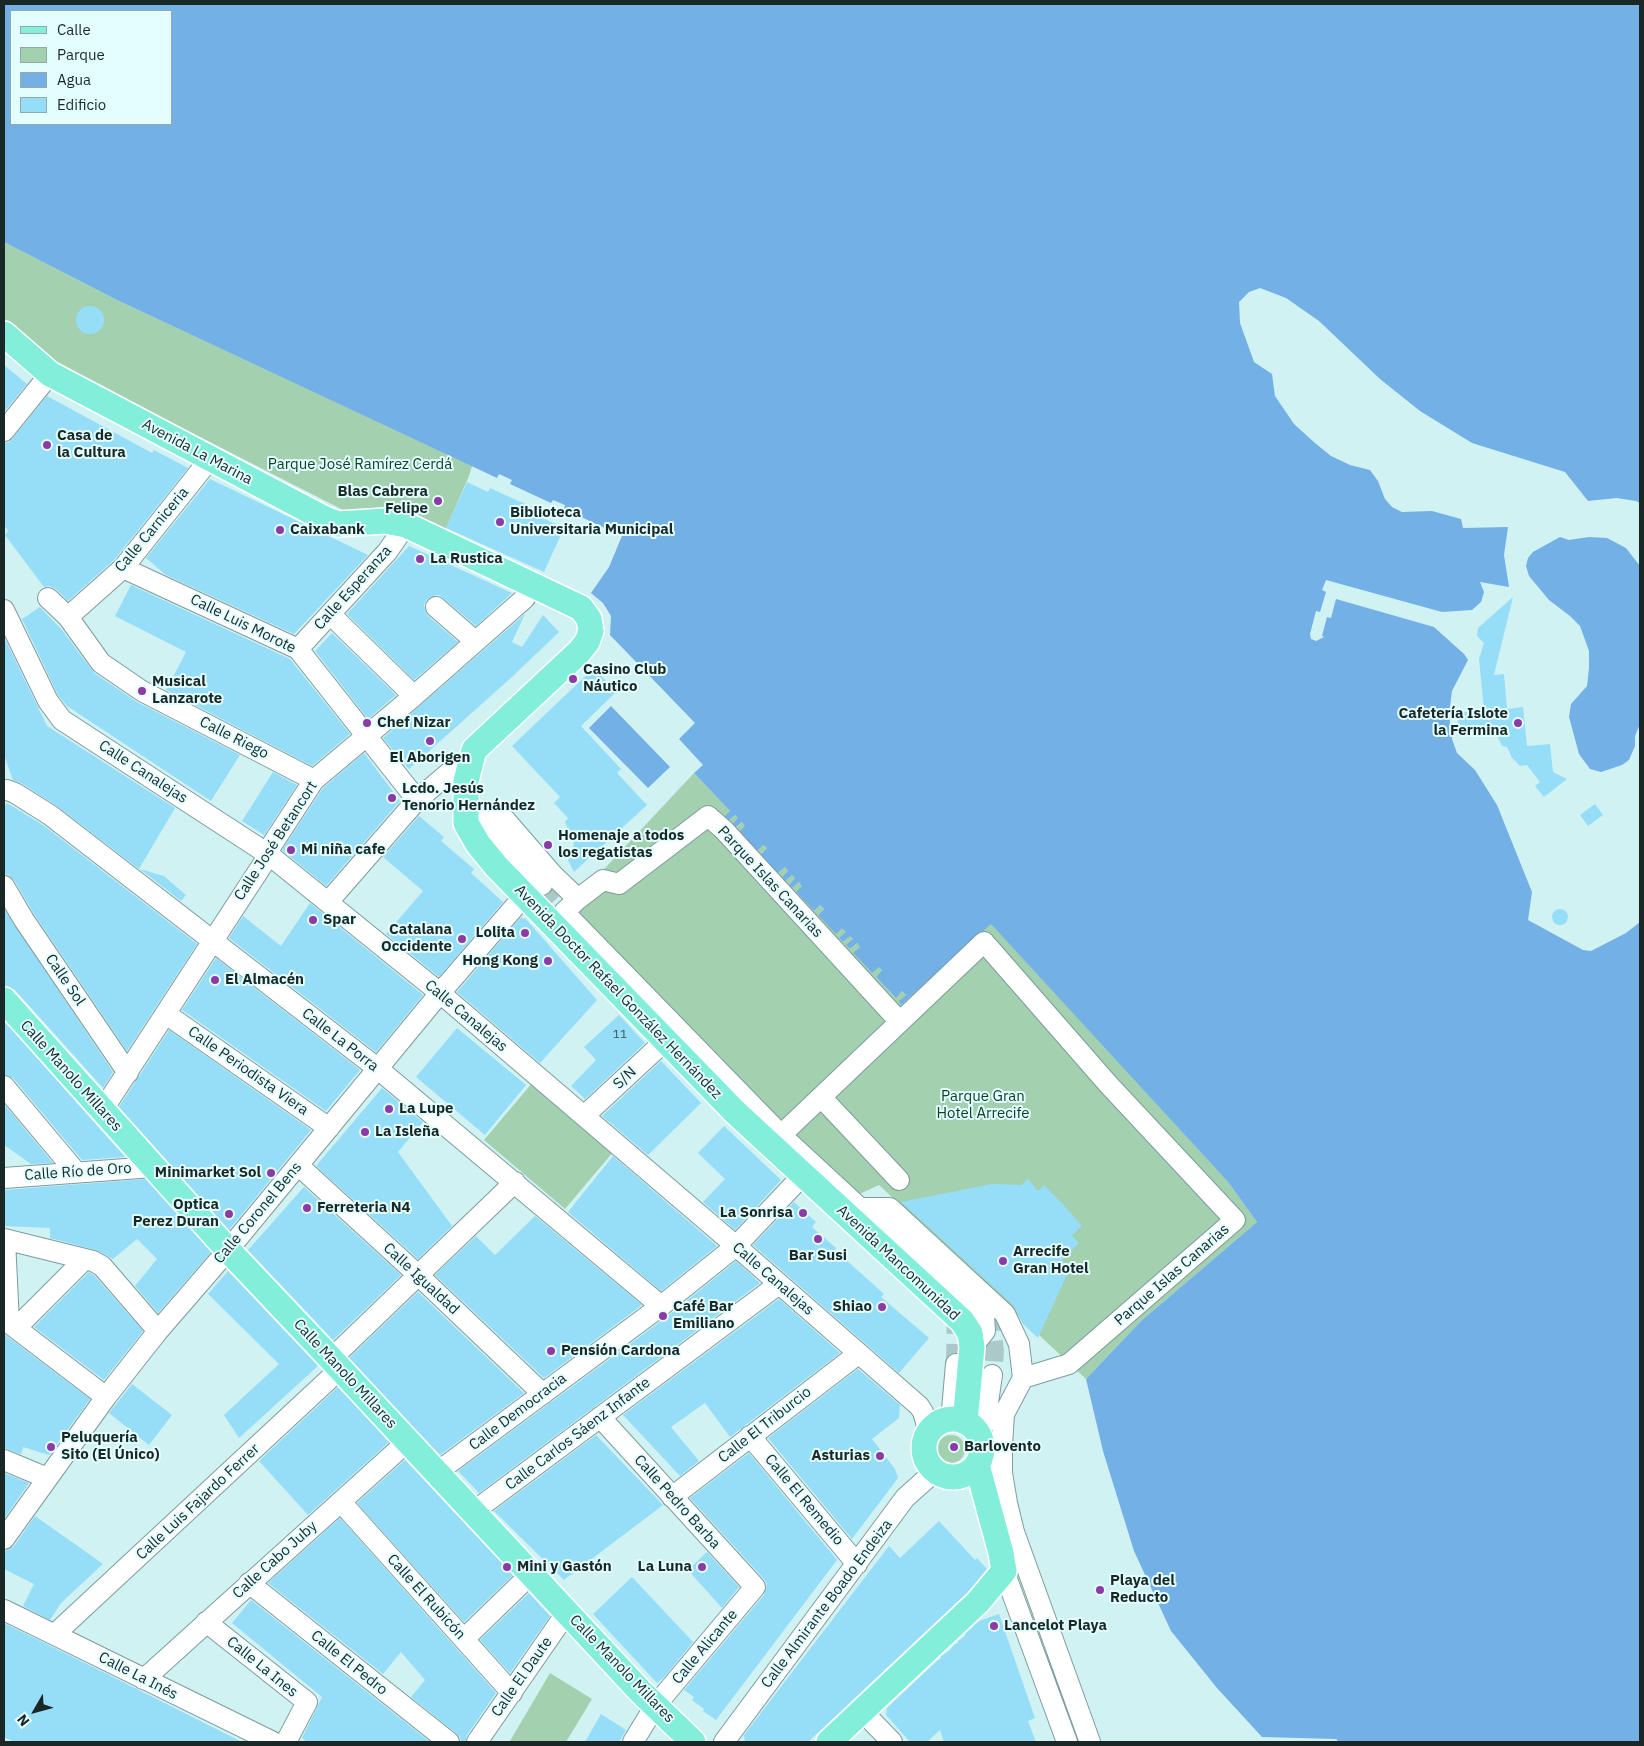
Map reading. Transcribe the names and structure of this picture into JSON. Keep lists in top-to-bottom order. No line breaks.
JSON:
{"streets":{"main road":["Avenida La Marina","Avenida Doctor Rafael González Hernández","Calle Manolo Millares","Avenida Mancomunidad"],"street":["Calle Carniceria","Calle Esperanza","Calle Luis Morote","Calle Riego","Calle Canalejas","Calle José Betancort","Parque Islas Canarias","Calle Sol","Calle La Porra","Calle Periodista Viera","S/N","Calle Río de Oro","Calle Coronel Bens","Calle Igualdad","Calle Democracia","Calle El Triburcio","Calle Carlos Sáenz Infante","Calle El Remedio","Calle Luis Fajardo Ferrer","Calle Pedro Barba","Calle Cabo Juby","Calle El Rubicón","Calle Almirante Boado Endeiza","Calle Alicante","Calle El Pedro","Calle La Ines","Calle La Inés","Calle El Daute"]},"crossings":[["Avenida La Marina","Calle Carniceria"],["Avenida La Marina","Calle Esperanza"],["Avenida La Marina","Avenida Doctor Rafael González Hernández"],["Calle Carniceria","Calle Luis Morote"],["Calle Carniceria","Calle Riego"],["Calle Esperanza","Calle Luis Morote"],["Calle Esperanza","Avenida Doctor Rafael González Hernández"],["Calle Luis Morote","Calle José Betancort"],["Calle Riego","Calle José Betancort"],["Calle Canalejas","Calle José Betancort"],["Calle Canalejas","S/N"],["Calle Canalejas","Calle Coronel Bens"],["Calle Canalejas","Avenida Mancomunidad"],["Calle Canalejas","Calle Democracia"],["Calle Canalejas","Calle El Triburcio"],["Calle Canalejas","Calle Carlos Sáenz Infante"],["Calle Canalejas","Calle Almirante Boado Endeiza"],["Calle José Betancort","Calle Sol"],["Calle José Betancort","Calle La Porra"],["Calle José Betancort","Calle Periodista Viera"],["Calle José Betancort","Calle Manolo Millares"],["Avenida Doctor Rafael González Hernández","S/N"],["Avenida Doctor Rafael González Hernández","Calle Coronel Bens"],["Avenida Doctor Rafael González Hernández","Avenida Mancomunidad"],["Avenida Doctor Rafael González Hernández","Calle Democracia"],["Calle La Porra","Calle Coronel Bens"],["Calle La Porra","Calle Democracia"],["Calle La Porra","Calle Luis Fajardo Ferrer"],["Calle Periodista Viera","Calle Coronel Bens"],["Calle Manolo Millares","Calle Río de Oro"],["Calle Manolo Millares","Calle Coronel Bens"],["Calle Manolo Millares","Calle Democracia"],["Calle Manolo Millares","Calle Carlos Sáenz Infante"],["Calle Manolo Millares","Calle Luis Fajardo Ferrer"],["Calle Manolo Millares","Calle Cabo Juby"],["Calle Manolo Millares","Calle Alicante"],["Calle Manolo Millares","Calle El Daute"],["Calle Coronel Bens","Calle Igualdad"],["Avenida Mancomunidad","Calle Democracia"],["Avenida Mancomunidad","Calle Almirante Boado Endeiza"],["Calle Igualdad","Calle Democracia"],["Calle Igualdad","Calle Luis Fajardo Ferrer"],["Calle El Triburcio","Calle El Remedio"],["Calle El Triburcio","Calle Pedro Barba"],["Calle Carlos Sáenz Infante","Calle Pedro Barba"],["Calle El Remedio","Calle Almirante Boado Endeiza"],["Calle Luis Fajardo Ferrer","Calle La Inés"],["Calle Pedro Barba","Calle Alicante"],["Calle Cabo Juby","Calle El Rubicón"],["Calle Cabo Juby","Calle El Pedro"],["Calle Cabo Juby","Calle La Ines"],["Calle Cabo Juby","Calle La Inés"],["Calle El Rubicón","Calle El Daute"]],"parks":["Parque José Ramírez Cerdá","Parque Gran Hotel Arrecife"],"places":["Casa de la Cultura","Blas Cabrera Felipe","Biblioteca Universitaria Municipal","Caixabank","La Rustica","Casino Club Náutico","Musical Lanzarote","Chef Nizar","Cafetería Islote la Fermina","El Aborigen","Lcdo. Jesús Tenorio Hernández","Homenaje a todos los regatistas","Mi niña cafe","Spar","Lolita","Catalana Occidente","Hong Kong","El Almacén","La Lupe","La Isleña","Minimarket Sol","Ferreteria N4","La Sonrisa","Optica Perez Duran","Bar Susi","Arrecife Gran Hotel","Shiao","Café Bar Emiliano","Pensión Cardona","Peluquería Sito (El Único)","Barlovento","Asturias","Mini y Gastón","La Luna","Playa del Reducto","Lancelot Playa"],"house_numbers":["11"],"legend":["Calle","Parque","Agua","Edificio"],"north":"bottom left"}
